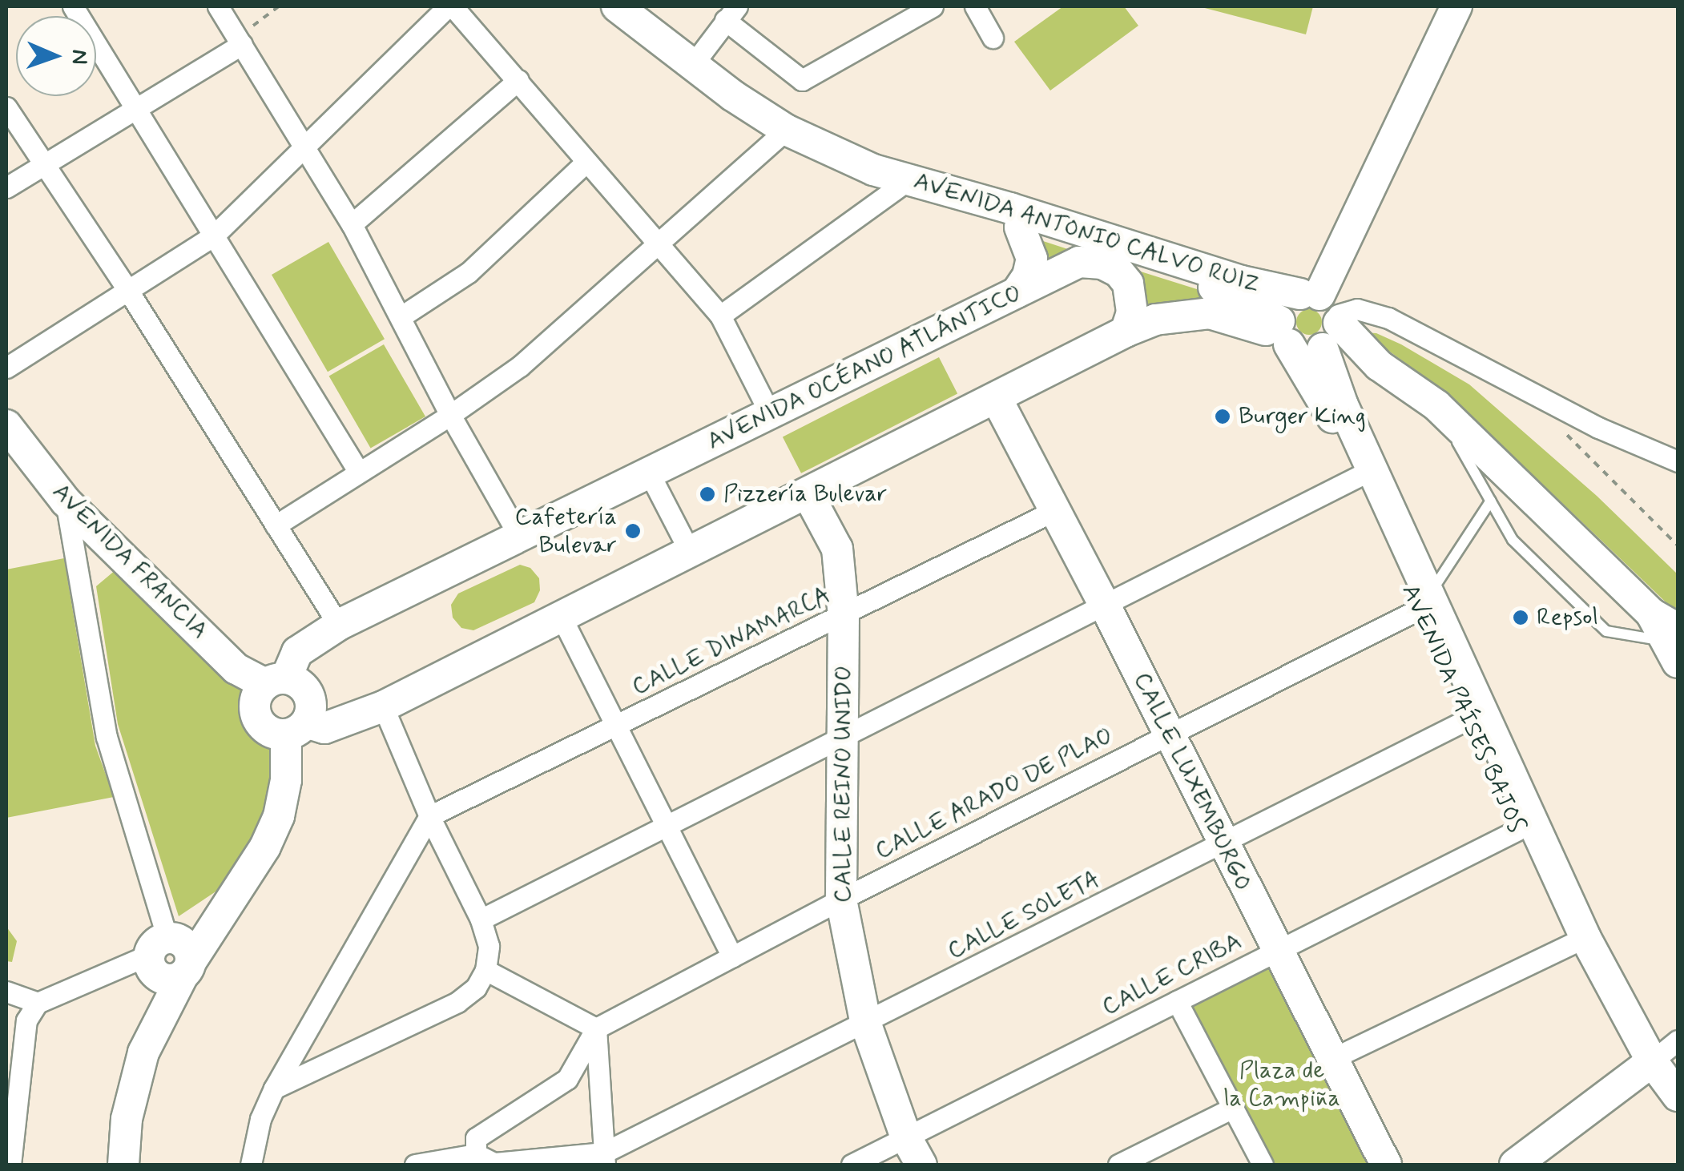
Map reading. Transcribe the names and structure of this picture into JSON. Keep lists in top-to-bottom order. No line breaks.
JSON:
{"streets":{"street":["AVENIDA ANTONIO CALVO RUIZ","AVENIDA OCÉANO ATLÁNTICO","AVENIDA FRANCIA","CALLE DINAMARCA","AVENIDA PAÍSES BAJOS","CALLE LUXEMBURGO","CALLE REINO UNIDO","CALLE ARADO DE PLAO","CALLE SOLETA","CALLE CRIBA"]},"crossings":[["AVENIDA ANTONIO CALVO RUIZ","AVENIDA OCÉANO ATLÁNTICO"],["AVENIDA ANTONIO CALVO RUIZ","AVENIDA PAÍSES BAJOS"],["AVENIDA OCÉANO ATLÁNTICO","AVENIDA FRANCIA"],["CALLE DINAMARCA","CALLE LUXEMBURGO"],["CALLE DINAMARCA","CALLE REINO UNIDO"],["AVENIDA PAÍSES BAJOS","CALLE ARADO DE PLAO"],["AVENIDA PAÍSES BAJOS","CALLE SOLETA"],["AVENIDA PAÍSES BAJOS","CALLE CRIBA"],["CALLE LUXEMBURGO","CALLE ARADO DE PLAO"],["CALLE LUXEMBURGO","CALLE SOLETA"],["CALLE LUXEMBURGO","CALLE CRIBA"],["CALLE REINO UNIDO","CALLE ARADO DE PLAO"],["CALLE REINO UNIDO","CALLE SOLETA"],["CALLE REINO UNIDO","CALLE CRIBA"]],"parks":["Plaza de la Campiña"],"places":["Burger King","Pizzería Bulevar","Cafetería Bulevar","Repsol"],"north":"right"}
